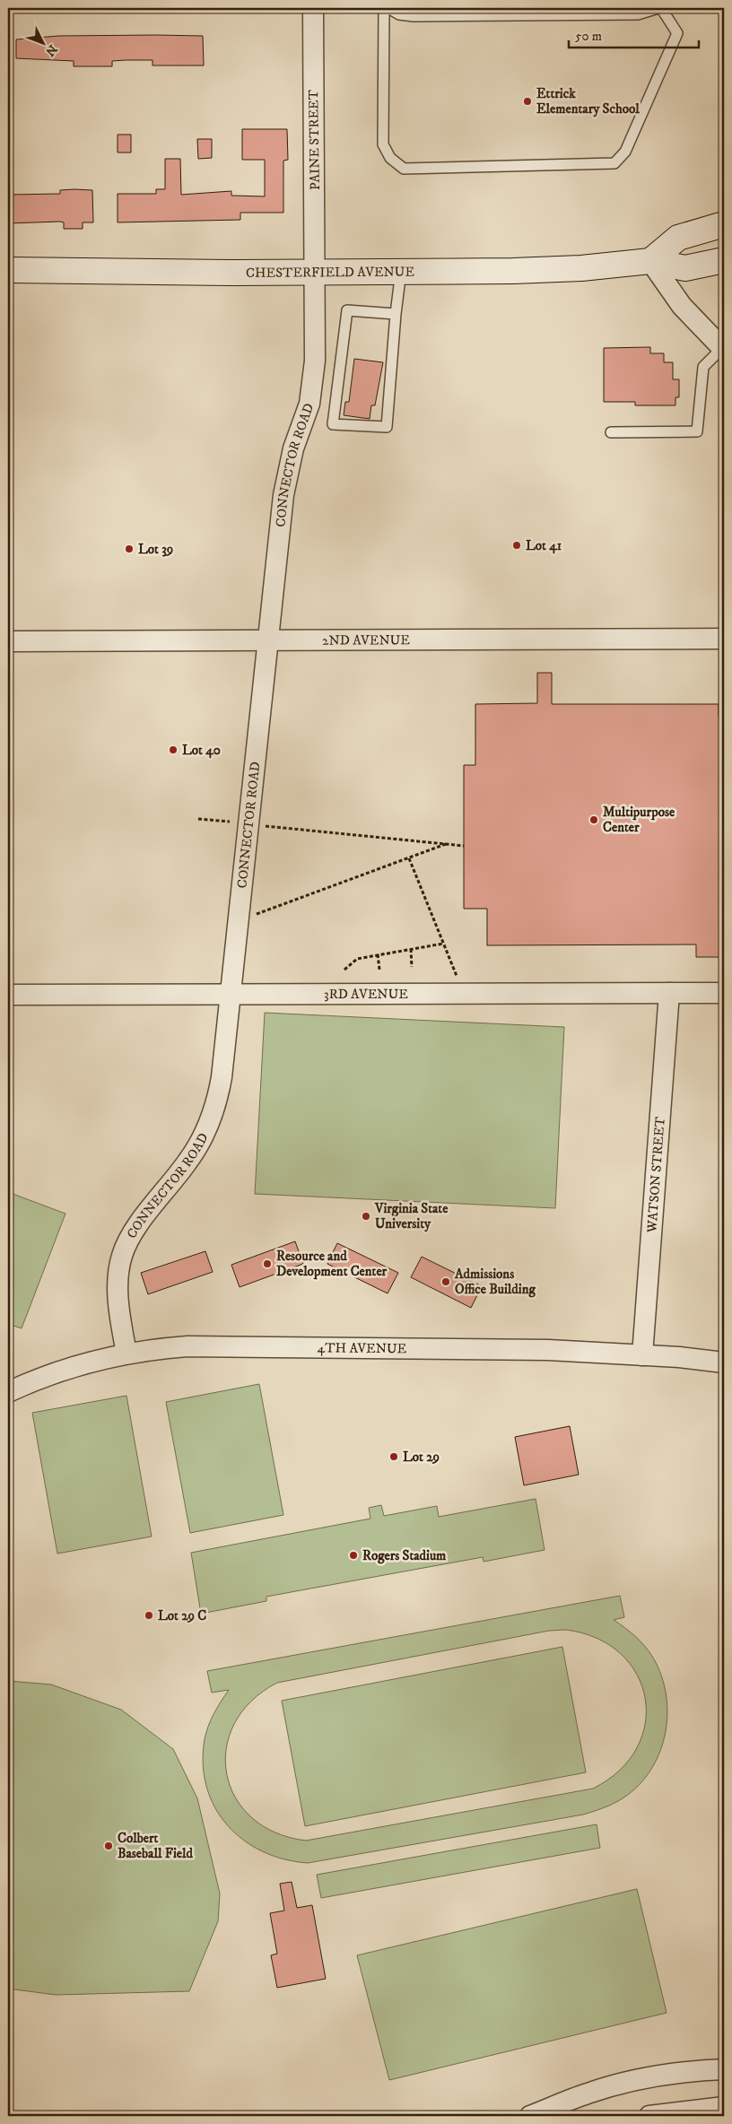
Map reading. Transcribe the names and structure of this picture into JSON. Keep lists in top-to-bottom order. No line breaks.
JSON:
{"streets":{"main road":["CHESTERFIELD AVENUE"],"street":["PAINE STREET","CONNECTOR ROAD","2ND AVENUE","3RD AVENUE","WATSON STREET","4TH AVENUE"]},"crossings":[["PAINE STREET","CHESTERFIELD AVENUE"],["PAINE STREET","CONNECTOR ROAD"],["CHESTERFIELD AVENUE","CONNECTOR ROAD"],["CONNECTOR ROAD","2ND AVENUE"],["CONNECTOR ROAD","3RD AVENUE"],["CONNECTOR ROAD","4TH AVENUE"],["3RD AVENUE","WATSON STREET"],["WATSON STREET","4TH AVENUE"]],"places":["Ettrick Elementary School","Lot 41","Lot 39","Lot 40","Multipurpose Center","Virginia State University","Resource and Development Center","Admissions Office Building","Lot 29","Rogers Stadium","Lot 29 C","Colbert Baseball Field"],"scale_bar":"50 m","north":"bottom right"}
